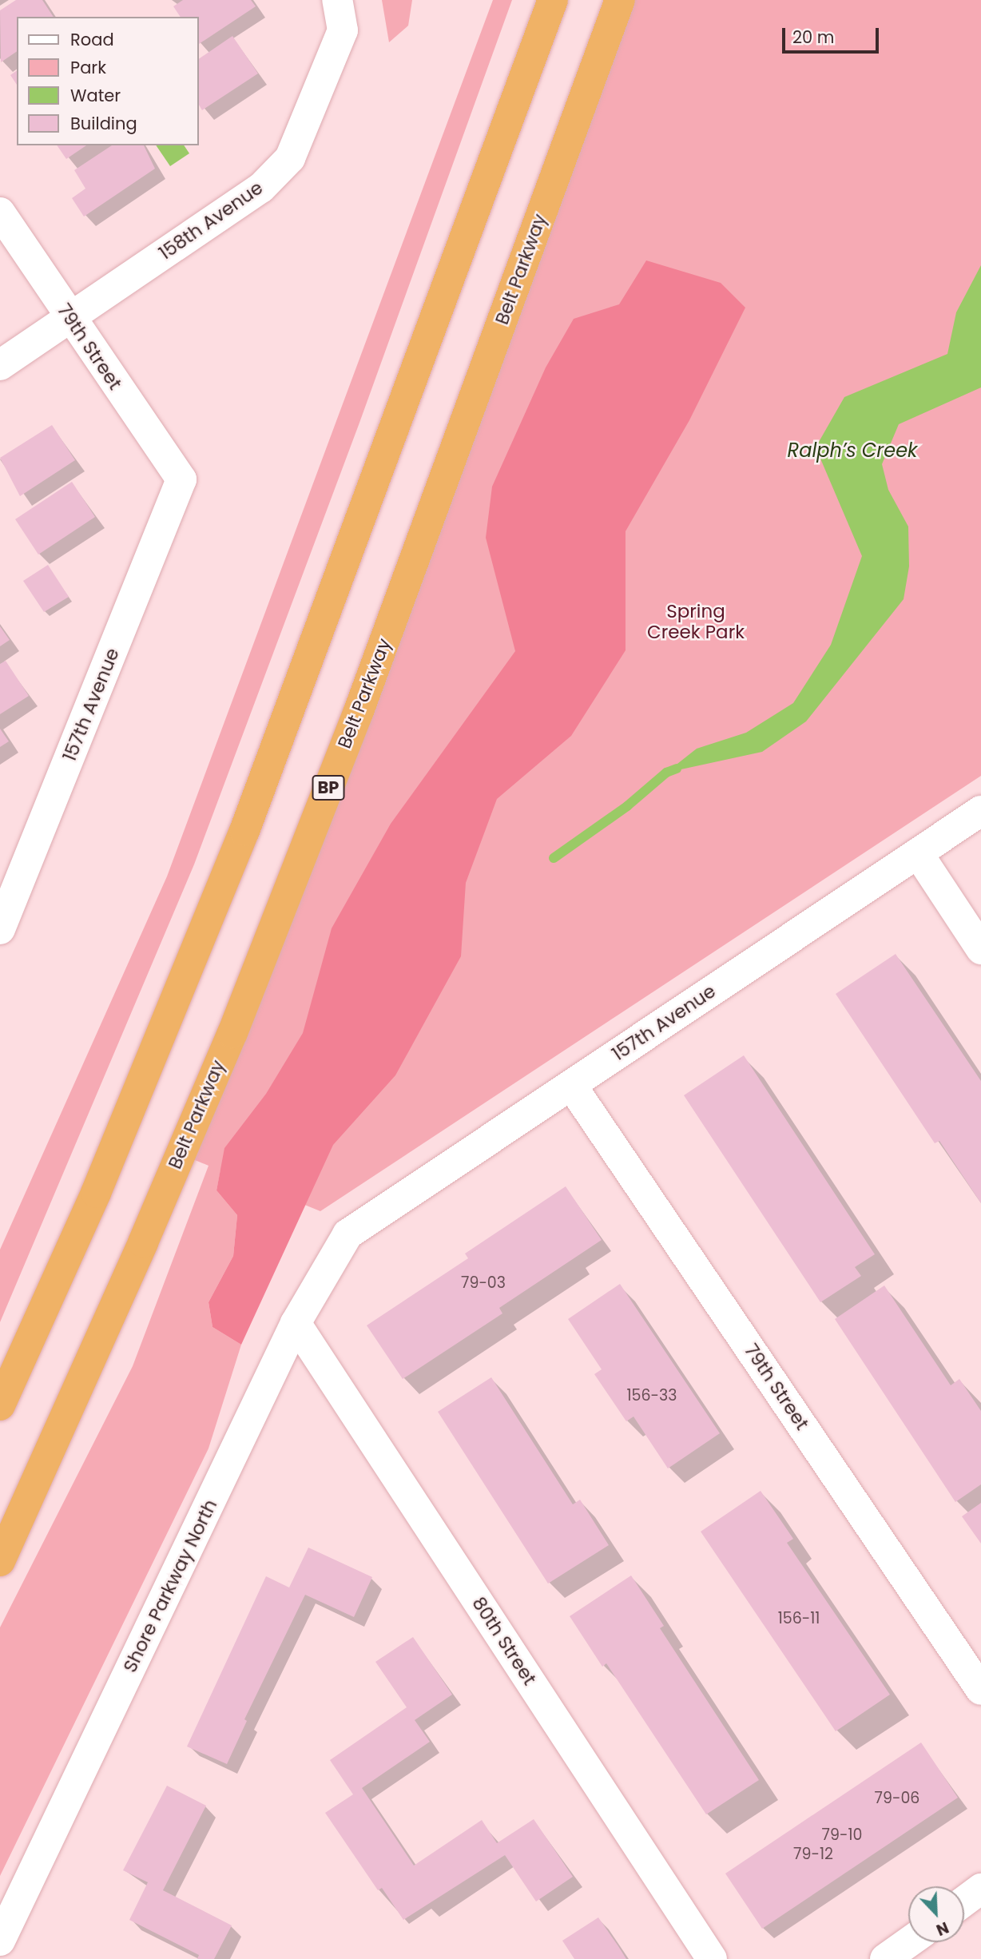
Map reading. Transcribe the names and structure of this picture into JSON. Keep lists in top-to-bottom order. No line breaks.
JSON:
{"streets":{"highway":["Belt Parkway","BP"],"street":["158th Avenue","79th Street","157th Avenue","Shore Parkway North","80th Street"]},"crossings":[["158th Avenue","79th Street"],["79th Street","157th Avenue"],["157th Avenue","Shore Parkway North"],["Shore Parkway North","80th Street"]],"water":["Ralph’s Creek"],"parks":["Spring Creek Park"],"house_numbers":["79-03","156-33","156-11","79-06","79-10","79-12"],"legend":["Road","Park","Water","Building"],"scale_bar":"20 m","north":"bottom right"}
